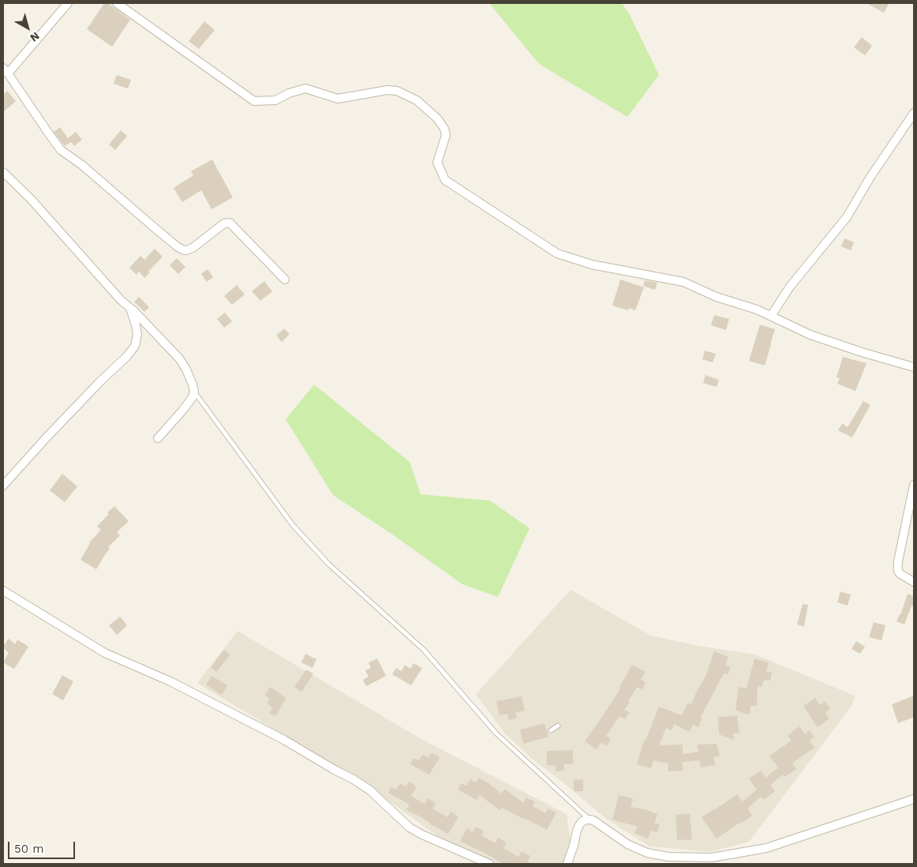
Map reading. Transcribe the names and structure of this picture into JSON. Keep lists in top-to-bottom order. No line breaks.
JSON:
{"scale_bar":"50 m","north":"bottom right"}
